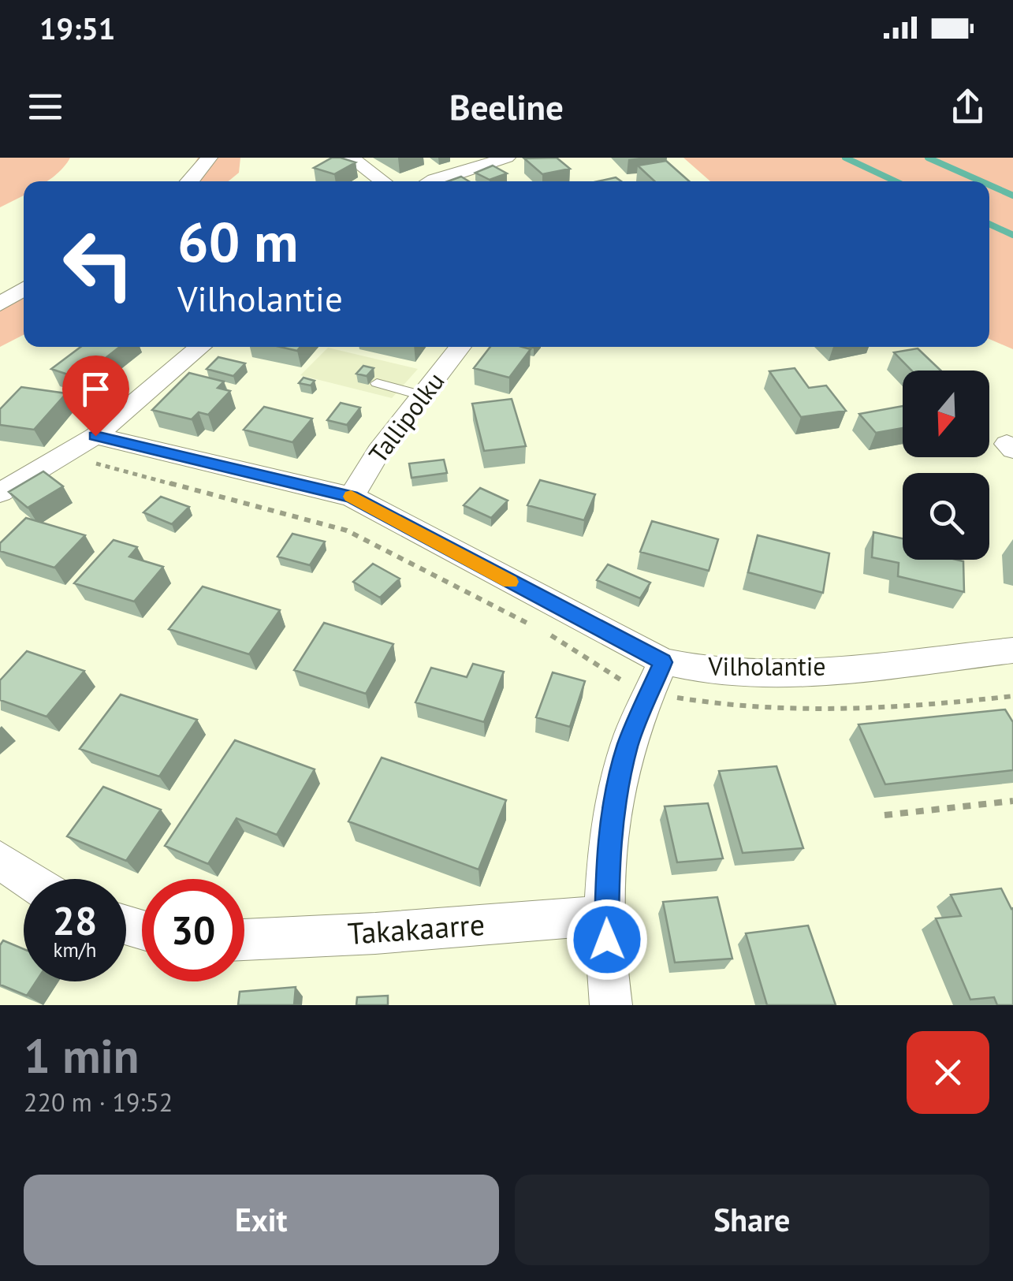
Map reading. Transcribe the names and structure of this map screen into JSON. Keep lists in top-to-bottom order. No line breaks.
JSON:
{"streets":{"street":["Tallipolku","Vilholantie","Takakaarre"]},"crossings":[["Tallipolku","Vilholantie"]],"north":"bottom","page":{"status":"19:51","header":"Beeline","turn":["60 m","Vilholantie"],"speed":"28 km/h","limit":"30","heading":["1 min","220 m · 19:52"],"buttons":["Exit","Share"]}}
